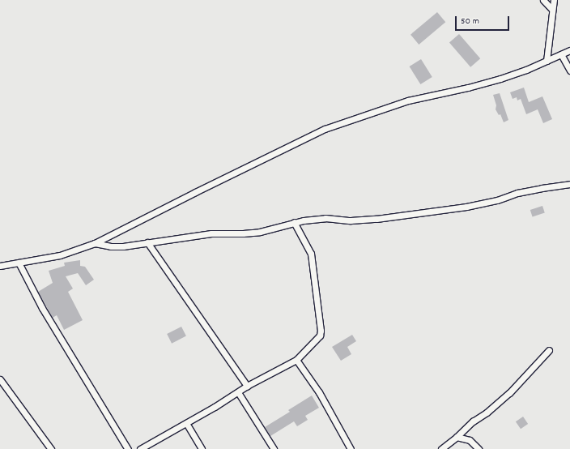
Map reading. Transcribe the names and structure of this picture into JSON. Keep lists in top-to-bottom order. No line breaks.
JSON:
{"scale_bar":"50 m"}
